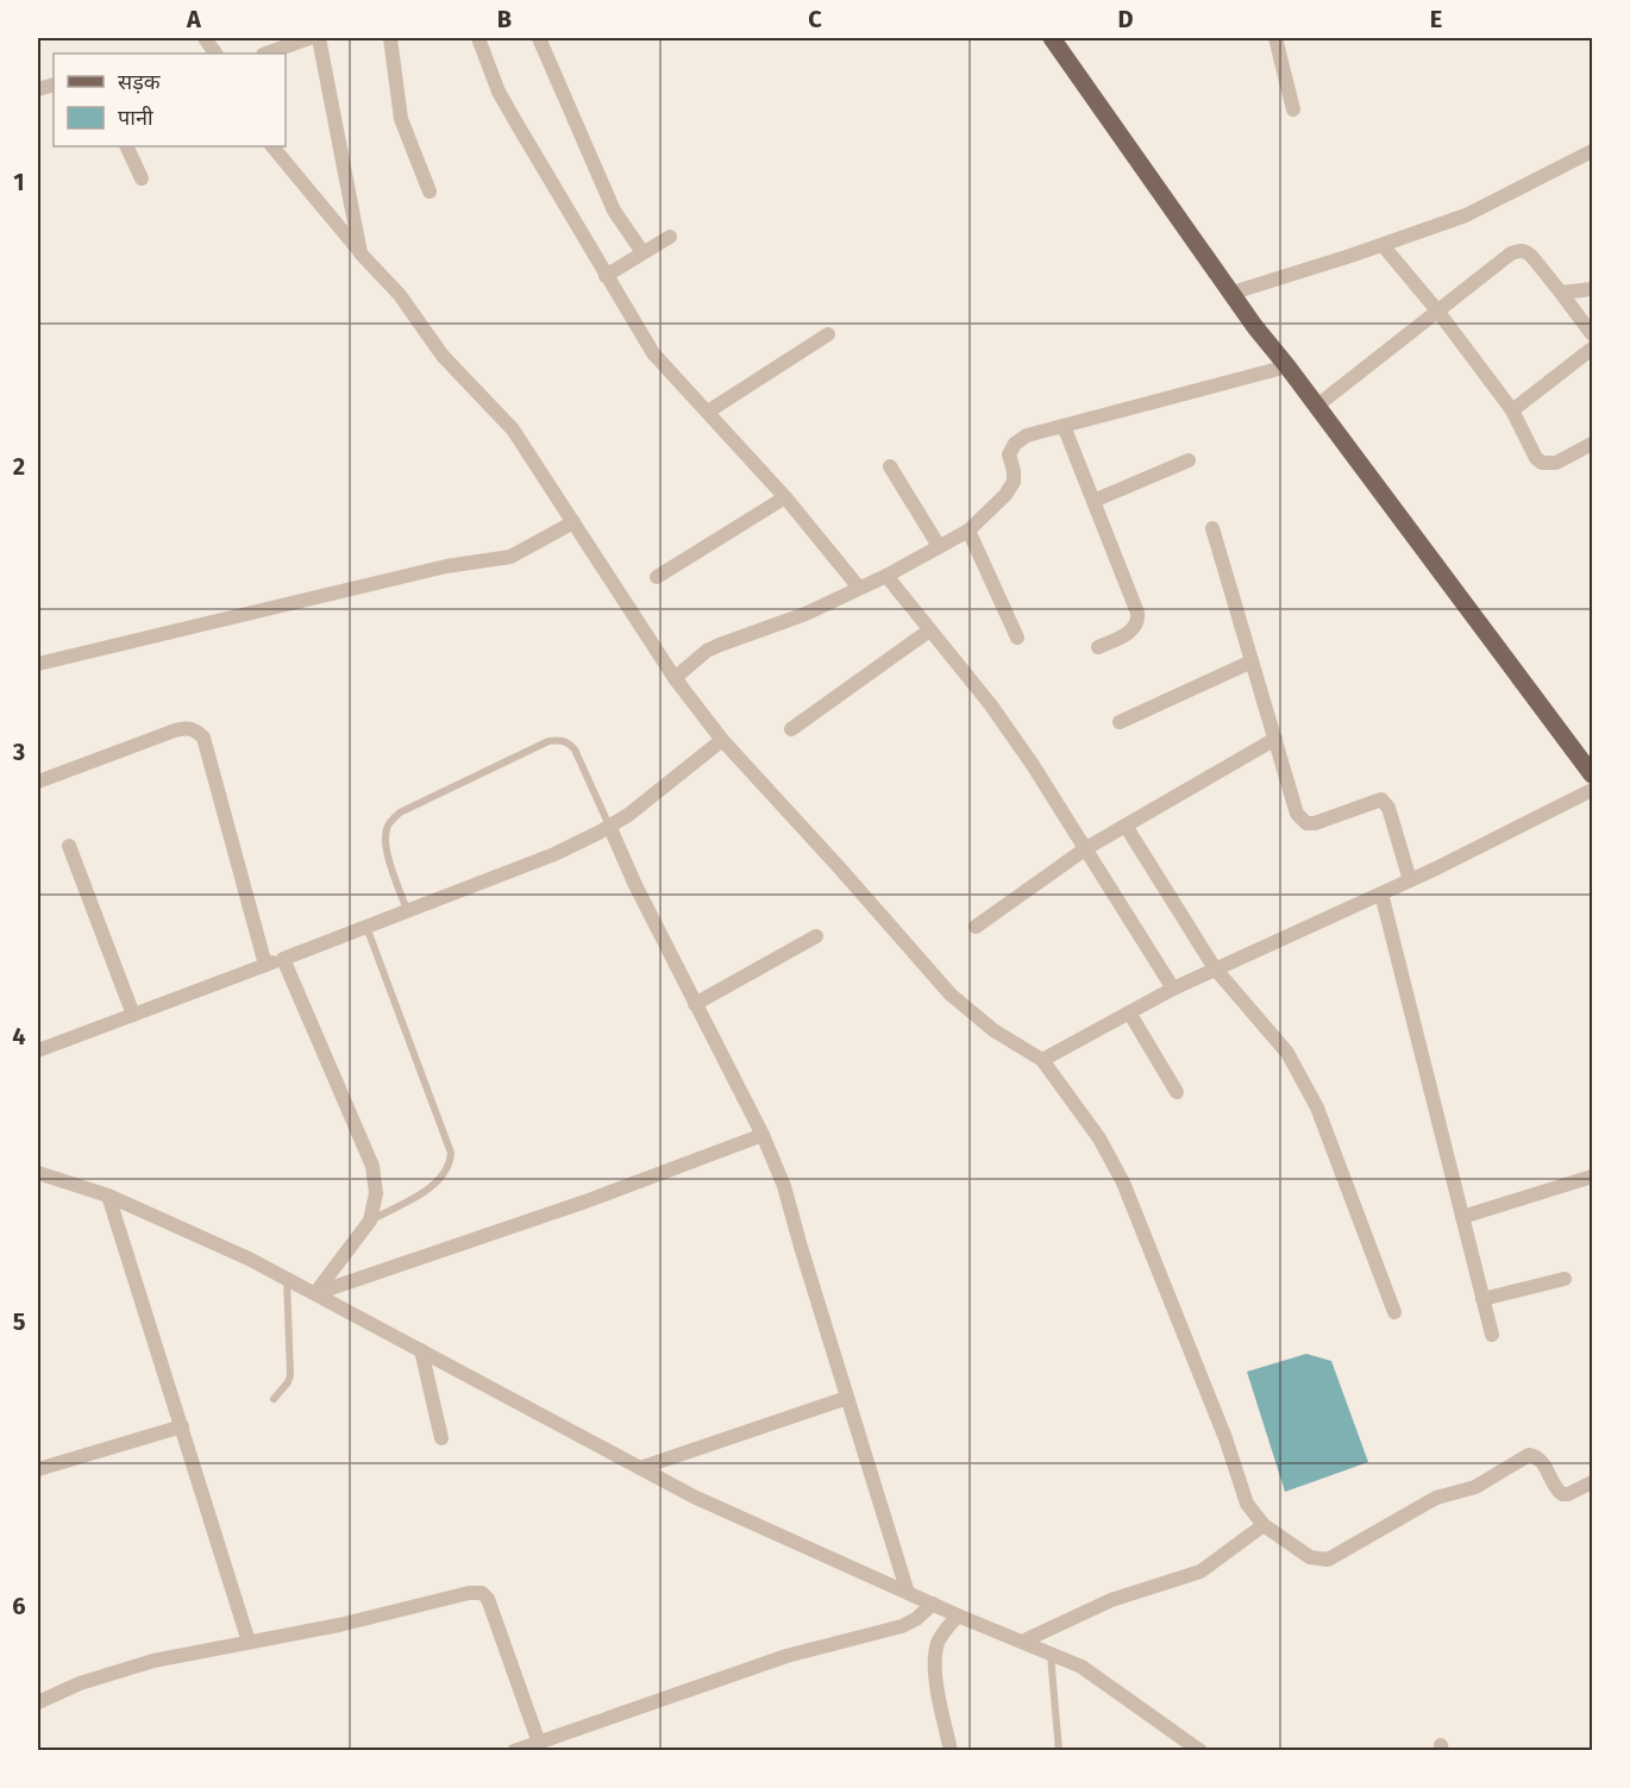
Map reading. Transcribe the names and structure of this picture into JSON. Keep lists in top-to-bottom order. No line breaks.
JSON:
{"legend":["सड़क","पानी"],"grid":{"columns":["A","B","C","D","E"],"rows":["1","2","3","4","5","6"]}}
